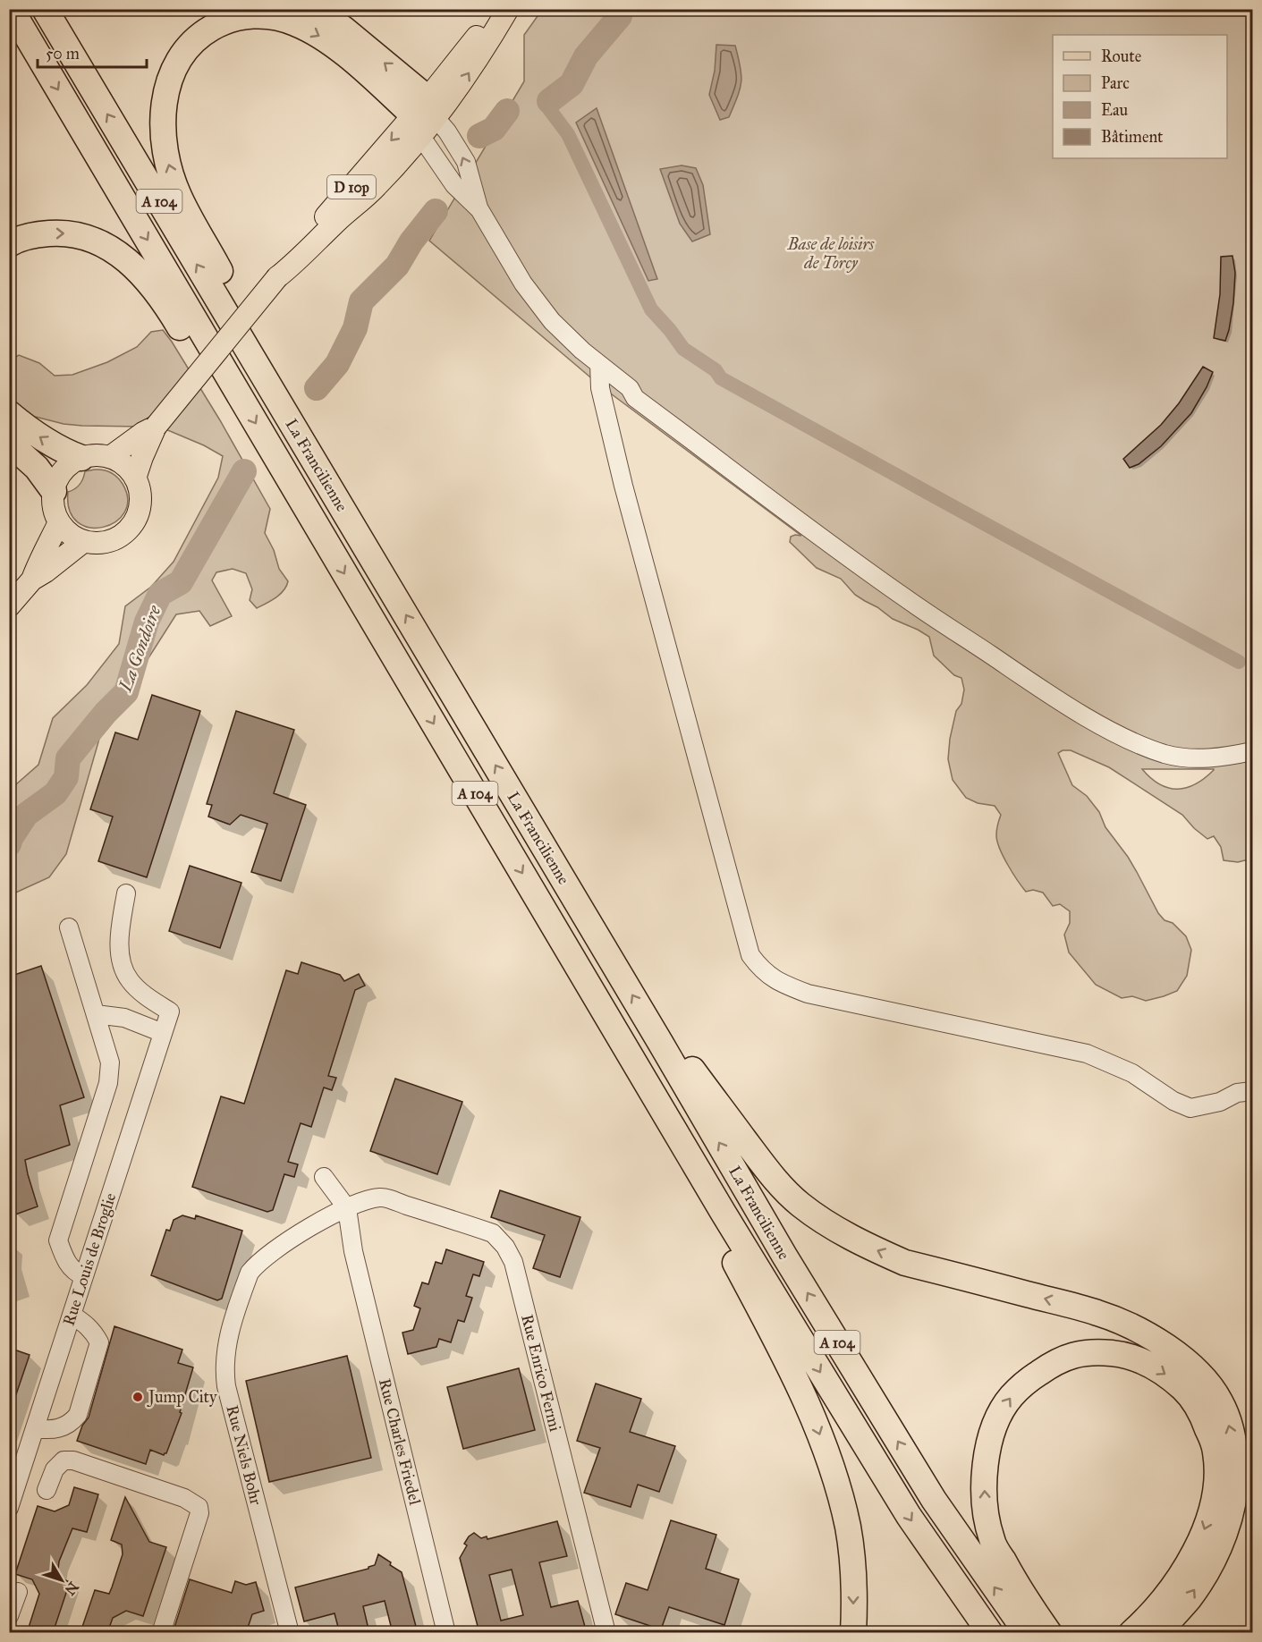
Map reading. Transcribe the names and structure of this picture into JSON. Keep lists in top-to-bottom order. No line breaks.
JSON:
{"streets":{"highway":["A 104","La Francilienne"],"main road":["D 10p"],"street":["Rue Louis de Broglie","Rue Enrico Fermi","Rue Charles Friedel","Rue Niels Bohr"]},"crossings":[["Rue Enrico Fermi","Rue Niels Bohr"],["Rue Charles Friedel","Rue Niels Bohr"]],"water":["La Gondoire"],"parks":["Base de loisirs de Torcy"],"places":["Jump City"],"legend":["Route","Parc","Eau","Bâtiment"],"scale_bar":"50 m","north":"bottom right"}
